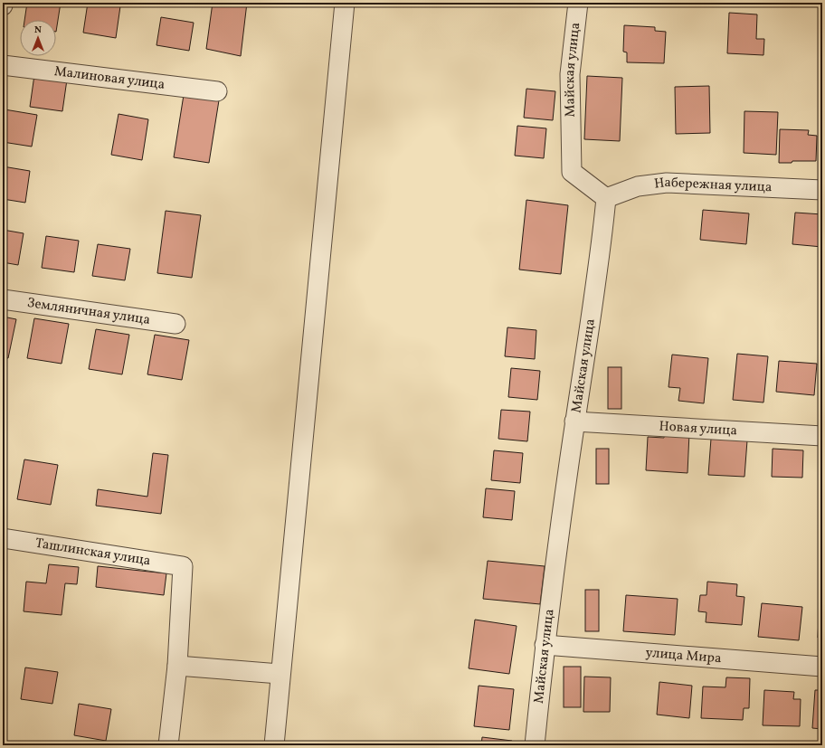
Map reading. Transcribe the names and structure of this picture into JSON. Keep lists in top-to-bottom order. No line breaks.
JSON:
{"streets":{"street":["Майская улица","Малиновая улица","Набережная улица","Земляничная улица","Новая улица","Ташлинская улица","улица Мира"]},"crossings":[["Майская улица","Набережная улица"],["Майская улица","Новая улица"],["Майская улица","улица Мира"]],"north":"top"}
